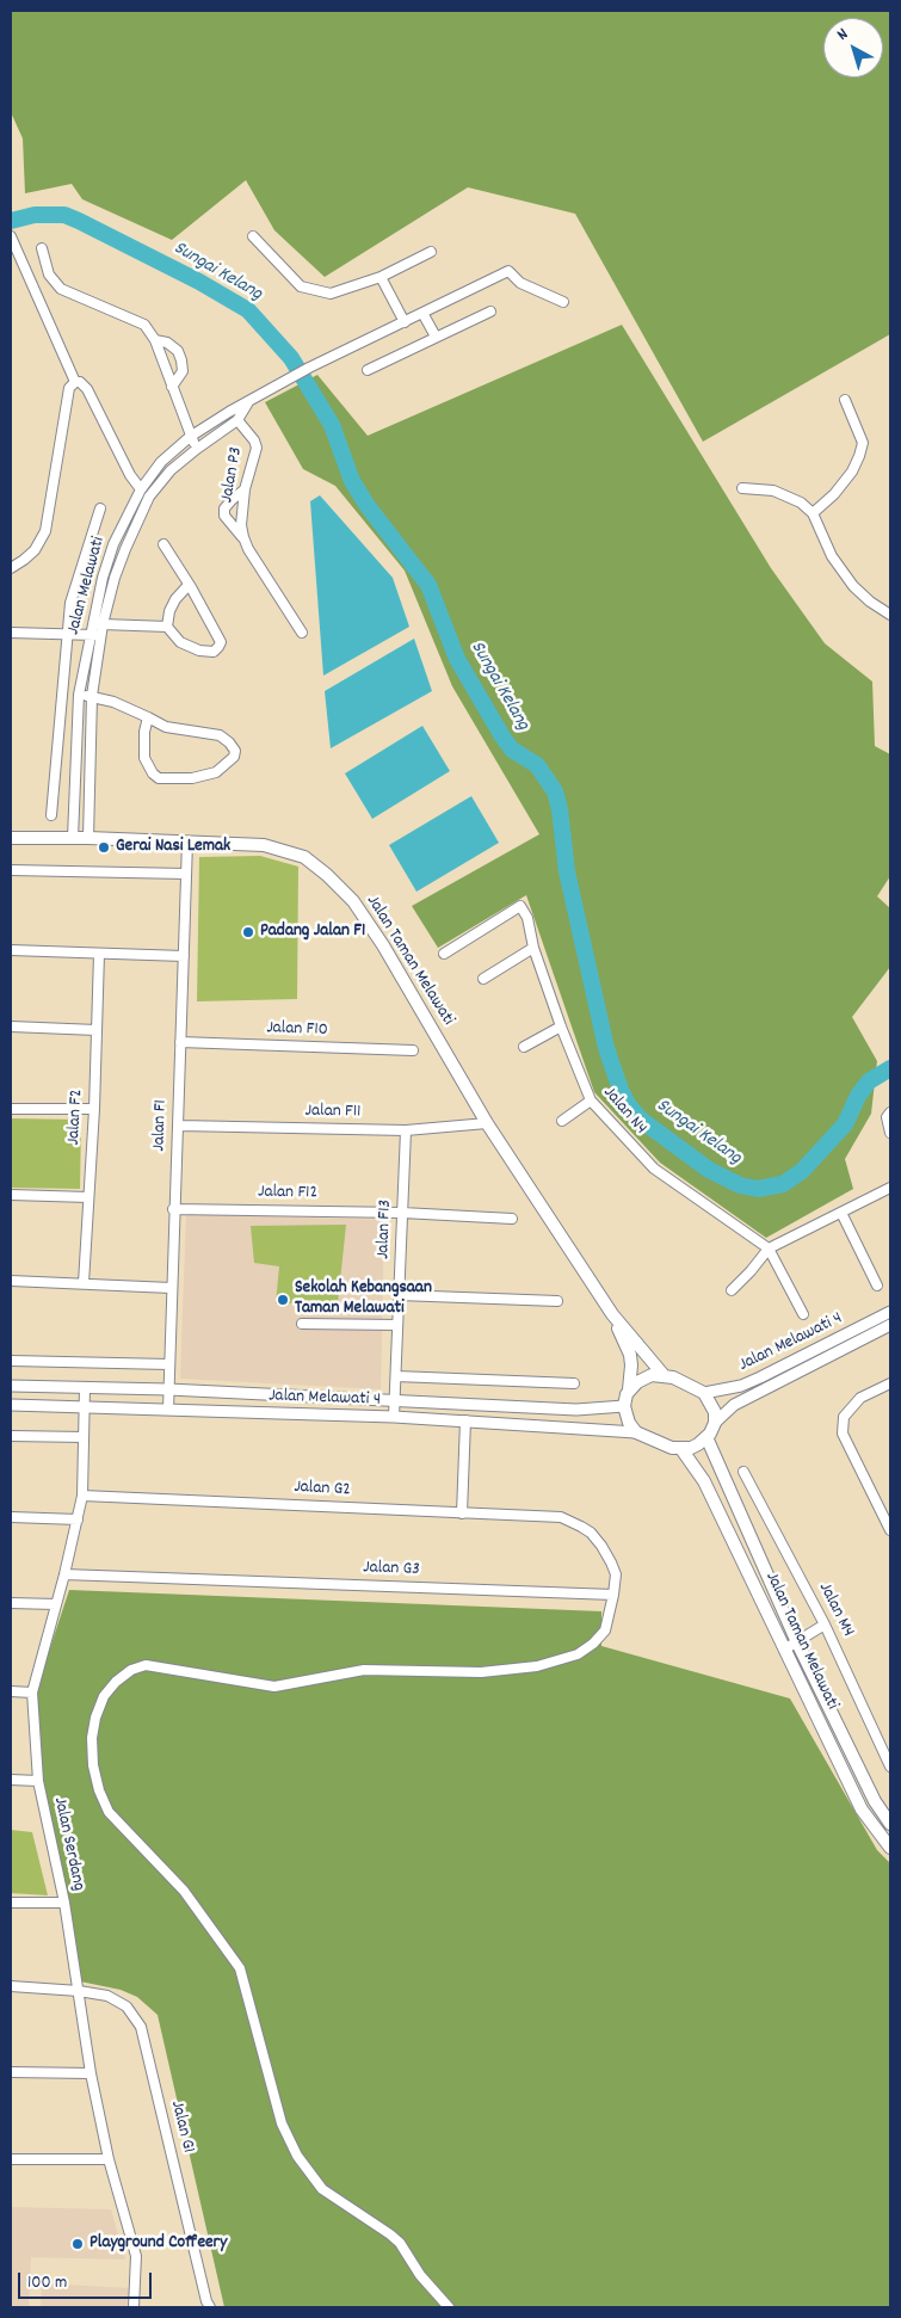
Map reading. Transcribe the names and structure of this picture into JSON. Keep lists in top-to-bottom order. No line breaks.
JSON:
{"streets":{"main road":["Jalan Taman Melawati"],"street":["Jalan P3","Jalan Melawati","Jalan F10","Jalan N4","Jalan F11","Jalan F2","Jalan F1","Jalan F12","Jalan F13","Jalan Melawati 4","Jalan G2","Jalan G3","Jalan M4","Jalan Serdang","Jalan G1"]},"crossings":[["Jalan P3","Jalan Melawati"],["Jalan Melawati","Jalan Taman Melawati"],["Jalan Taman Melawati","Jalan F11"],["Jalan Taman Melawati","Jalan F1"],["Jalan Taman Melawati","Jalan Melawati 4"],["Jalan F10","Jalan F1"],["Jalan F11","Jalan F1"],["Jalan F11","Jalan F13"],["Jalan F1","Jalan F12"],["Jalan F1","Jalan Melawati 4"],["Jalan F12","Jalan F13"],["Jalan F13","Jalan Melawati 4"],["Jalan Melawati 4","Jalan Serdang"],["Jalan G2","Jalan G3"],["Jalan G2","Jalan Serdang"],["Jalan G3","Jalan Serdang"],["Jalan Serdang","Jalan G1"]],"water":["Sungai Kelang"],"places":["Gerai Nasi Lemak","Padang Jalan F1","Sekolah Kebangsaan Taman Melawati","Playground Coffeery"],"scale_bar":"100 m","north":"top left"}
